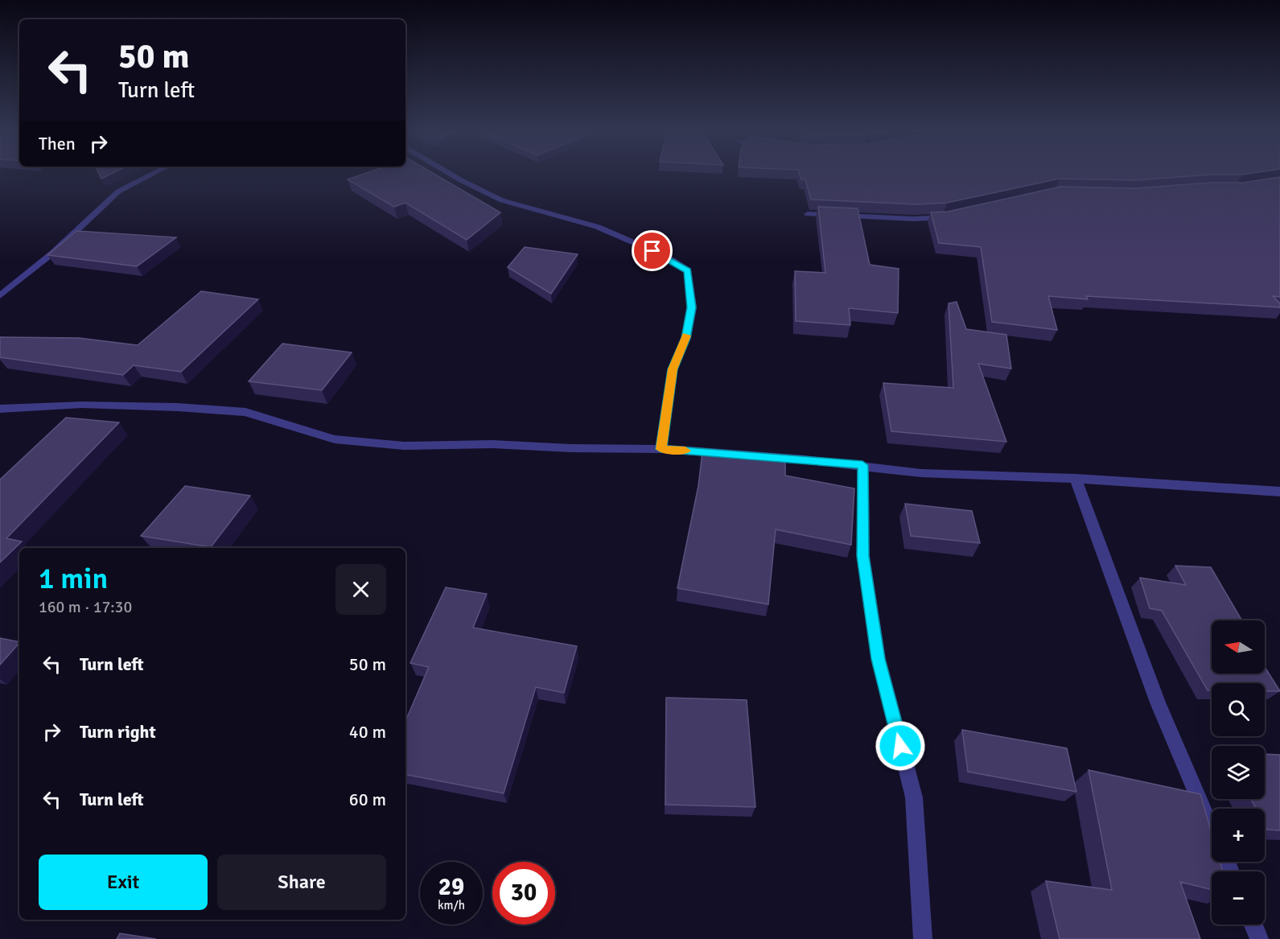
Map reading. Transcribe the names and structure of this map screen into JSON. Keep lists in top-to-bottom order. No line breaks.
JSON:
{"north":"left","page":{"turn":["50 m","Turn left"],"then":"Then","heading":["1 min","160 m · 17:30"],"map_buttons":["+","−"],"list":[{"name":"Turn left","value":"50 m"},{"name":"Turn right","value":"40 m"},{"name":"Turn left","value":"60 m"}],"buttons":["Exit","Share"],"speed":"29 km/h","limit":"30"}}
